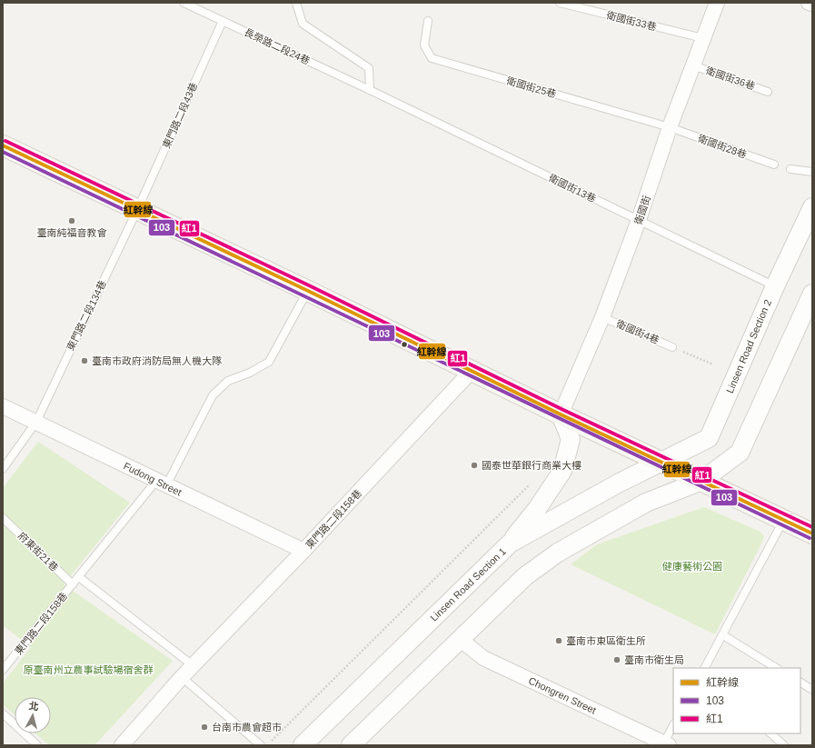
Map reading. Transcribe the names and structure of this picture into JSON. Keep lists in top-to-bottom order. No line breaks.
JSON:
{"streets":{"street":["衛國街","Linsen Road Section 2","Fudong Street","東門路二段158巷","Linsen Road Section 1","Chongren Street"],"lane":["衛國街33巷","長榮路二段24巷","衛國街36巷","衛國街25巷","東門路二段43巷","衛國街28巷","衛國街13巷","東門路二段134巷","衛國街4巷","府東街21巷"]},"crossings":[["衛國街33巷","衛國街"],["長榮路二段24巷","東門路二段43巷"],["長榮路二段24巷","衛國街13巷"],["衛國街36巷","衛國街"],["衛國街25巷","衛國街28巷"],["衛國街25巷","衛國街"],["東門路二段43巷","東門路二段134巷"],["衛國街28巷","衛國街"],["衛國街13巷","衛國街"],["衛國街13巷","Linsen Road Section 2"],["衛國街","衛國街4巷"],["東門路二段134巷","Fudong Street"],["Linsen Road Section 2","Linsen Road Section 1"],["Fudong Street","東門路二段158巷"],["東門路二段158巷","府東街21巷"]],"parks":["健康藝術公園","原臺南州立農事試驗場宿舍群"],"places":["臺南純福音教會","臺南市政府消防局無人機大隊","國泰世華銀行商業大樓","臺南市東區衛生所","臺南市衛生局","台南市農會超市"],"lines":["transit line 紅1","transit line 紅幹線","transit line 103"],"legend":["紅幹線","103","紅1"],"north":"top"}
